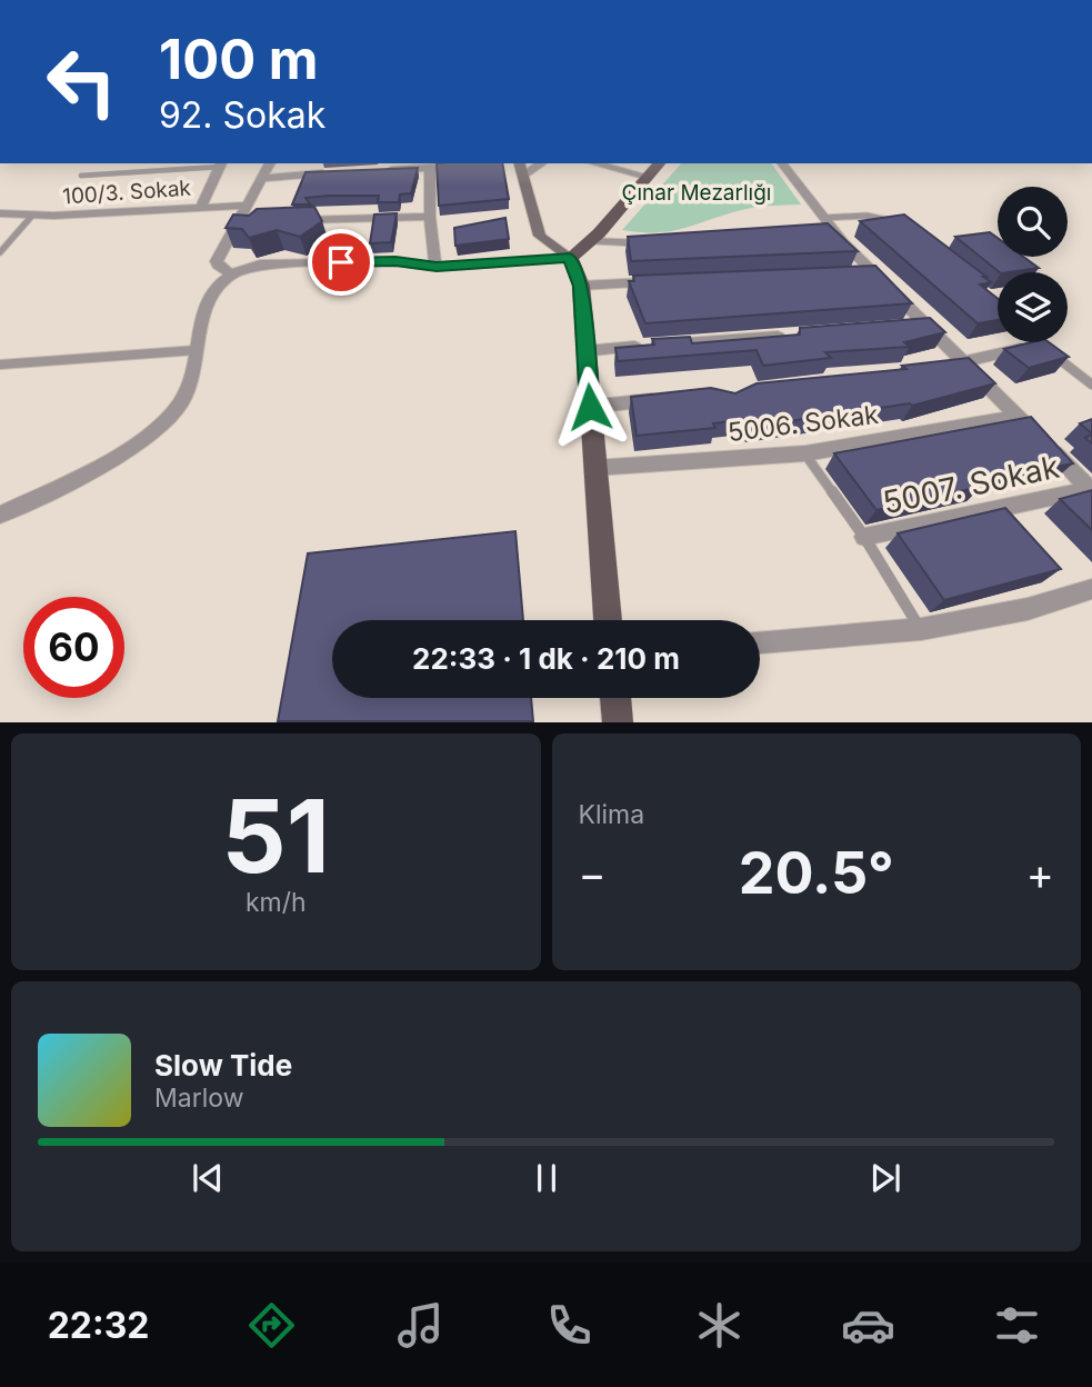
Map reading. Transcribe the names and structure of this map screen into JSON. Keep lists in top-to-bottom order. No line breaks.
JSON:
{"streets":{"street":["100/3. Sokak","5006. Sokak","5007. Sokak"]},"parks":["Çınar Mezarlığı"],"page":{"turn":["100 m","92. Sokak"],"limit":"60","trip":"22:33 · 1 dk · 210 m","tile":[["51","km/h"],"Klima"],"heat":["−","20.5°","+"],"song":["Slow Tide","Marlow"],"tabs":"22:32"}}
